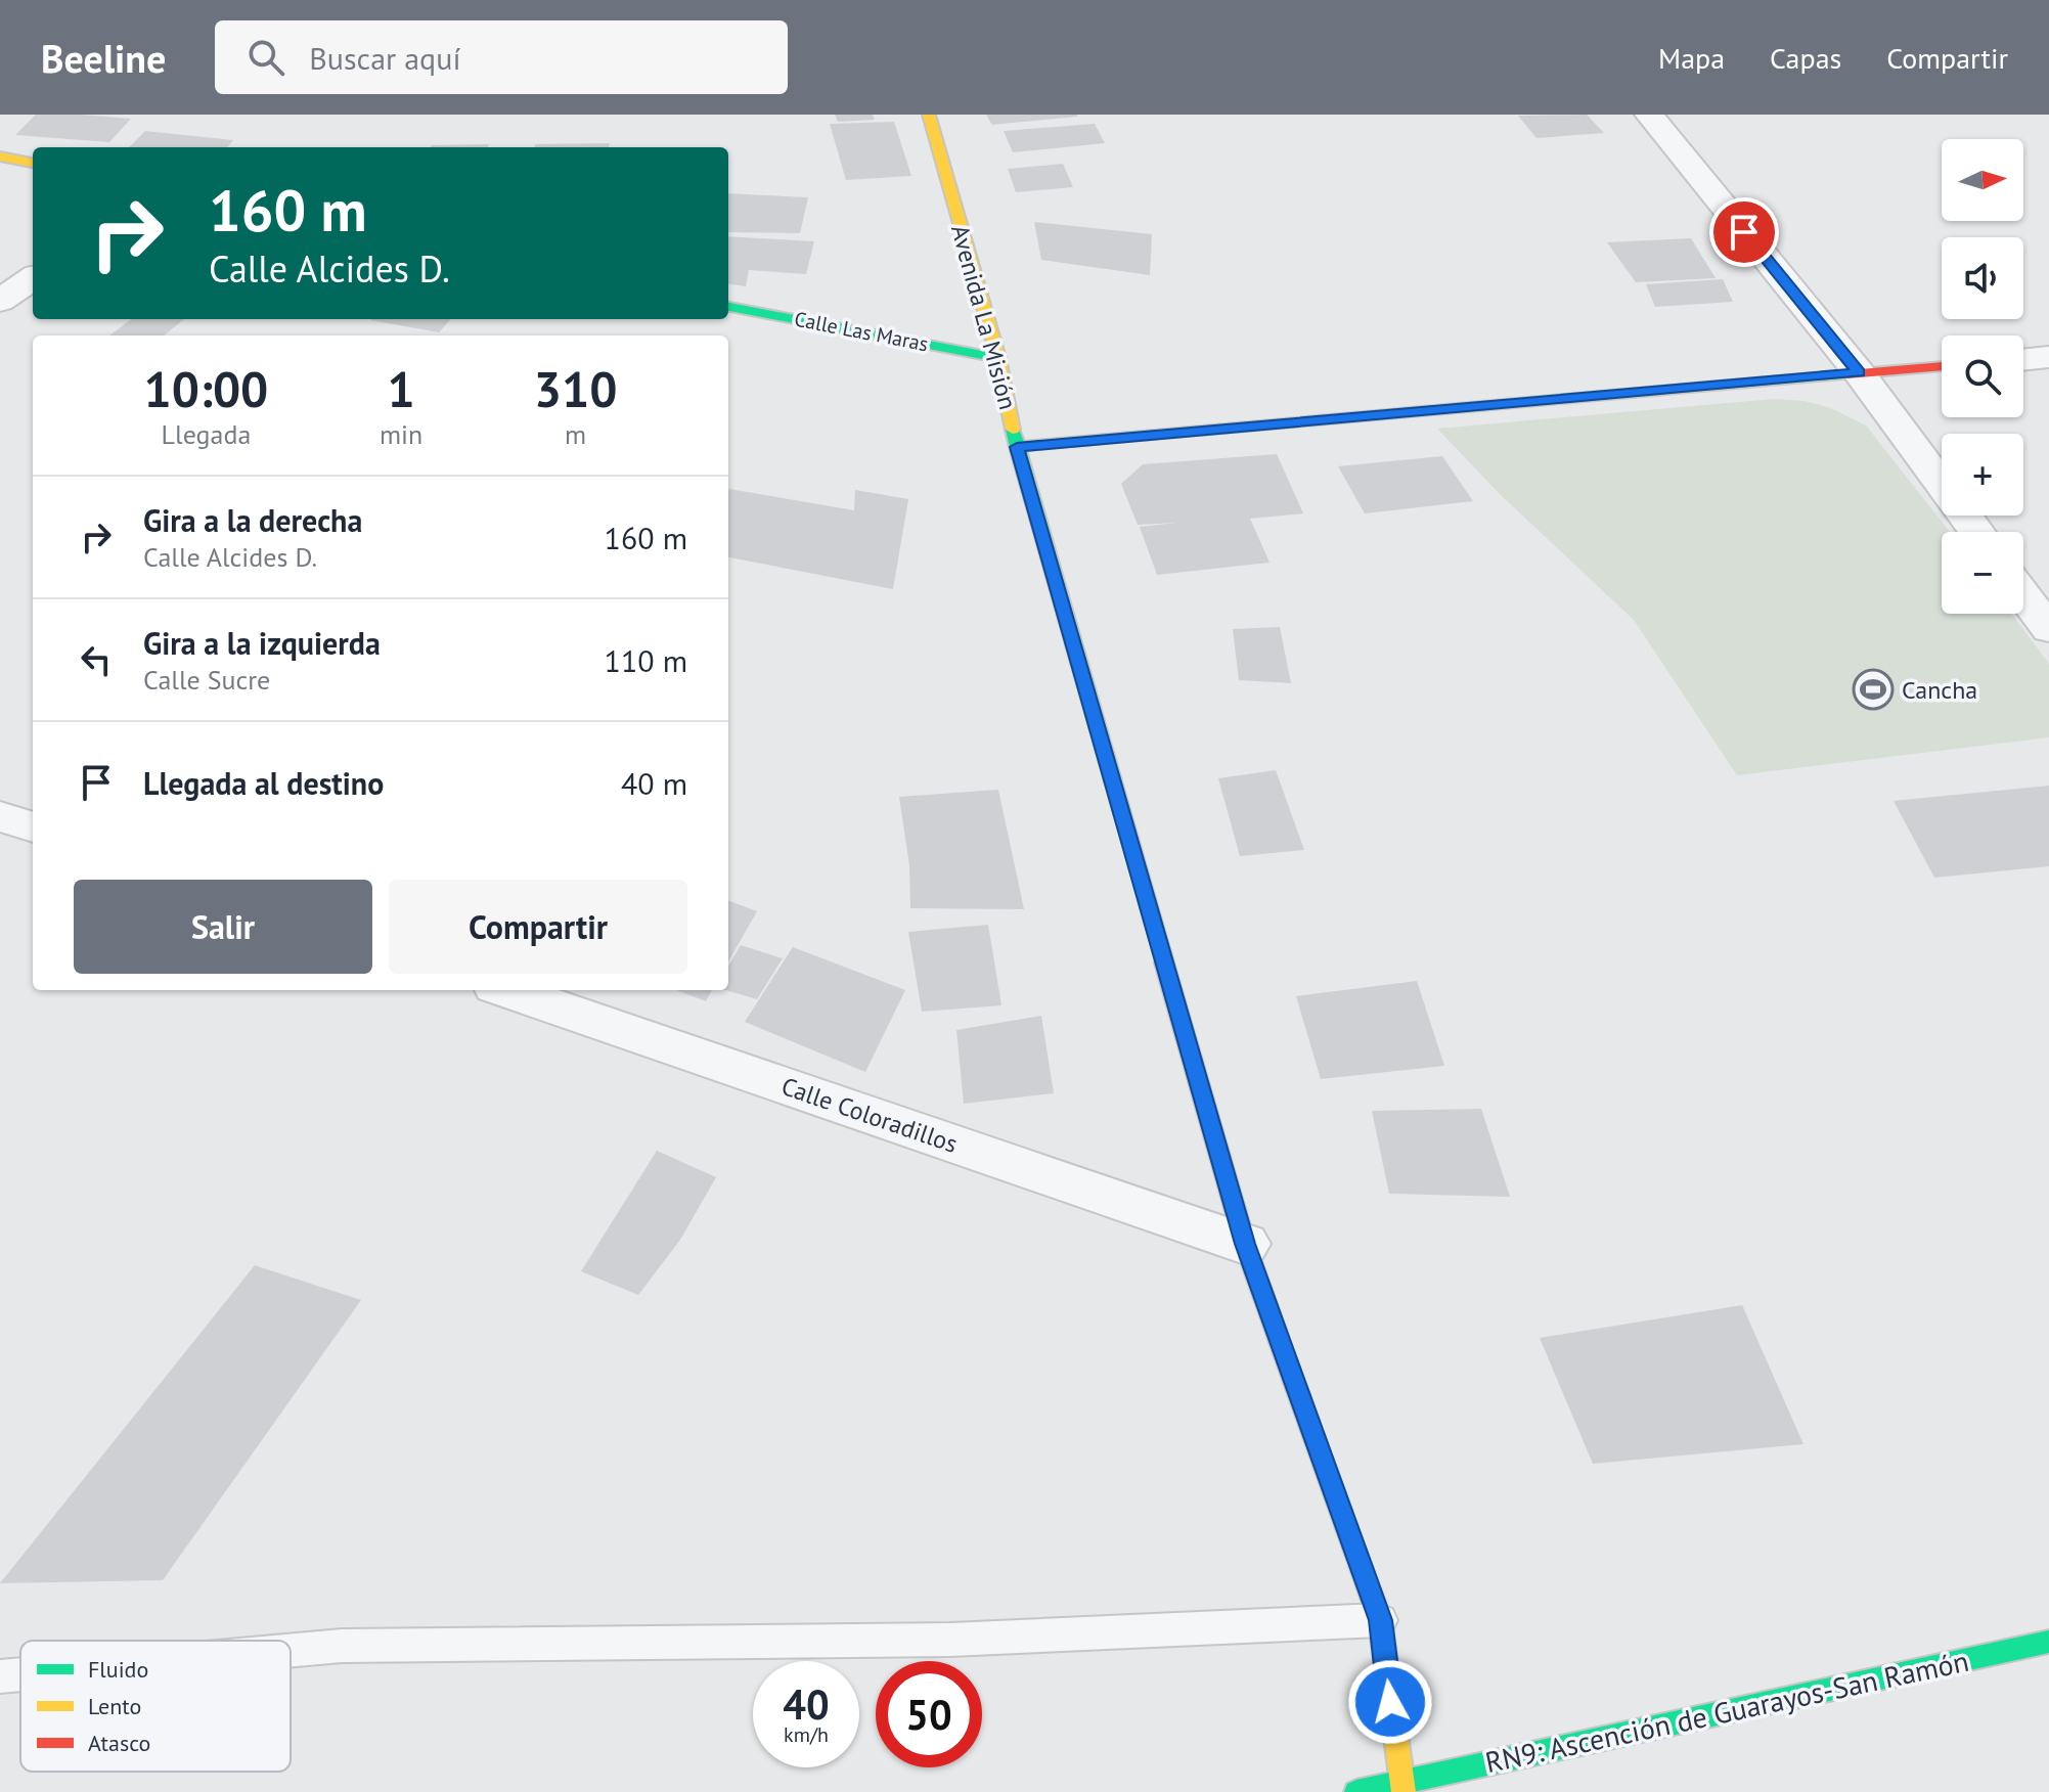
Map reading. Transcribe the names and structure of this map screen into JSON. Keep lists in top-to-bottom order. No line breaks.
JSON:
{"streets":{"main road":["Avenida La Misión","Calle Las Maras","RN9: Ascención de Guarayos-San Ramón"],"street":["Calle Coloradillos"]},"crossings":[["Avenida La Misión","Calle Las Maras"],["Avenida La Misión","Calle Coloradillos"],["Avenida La Misión","RN9: Ascención de Guarayos-San Ramón"]],"places":{"sports":["Cancha"]},"legend":["Fluido","Lento","Atasco"],"north":"right","page":{"header":"Beeline","search":"Buscar aquí","nav":["Mapa","Capas","Compartir"],"map_buttons":["+","−"],"turn":["160 m","Calle Alcides D."],"eta":["10:00","Llegada","1","min","310","m"],"list":[{"name":"Gira a la derecha","note":"Calle Alcides D.","value":"160 m"},{"name":"Gira a la izquierda","note":"Calle Sucre","value":"110 m"},{"name":"Llegada al destino","value":"40 m"}],"buttons":["Salir","Compartir"],"speed":"40 km/h","limit":"50"}}
